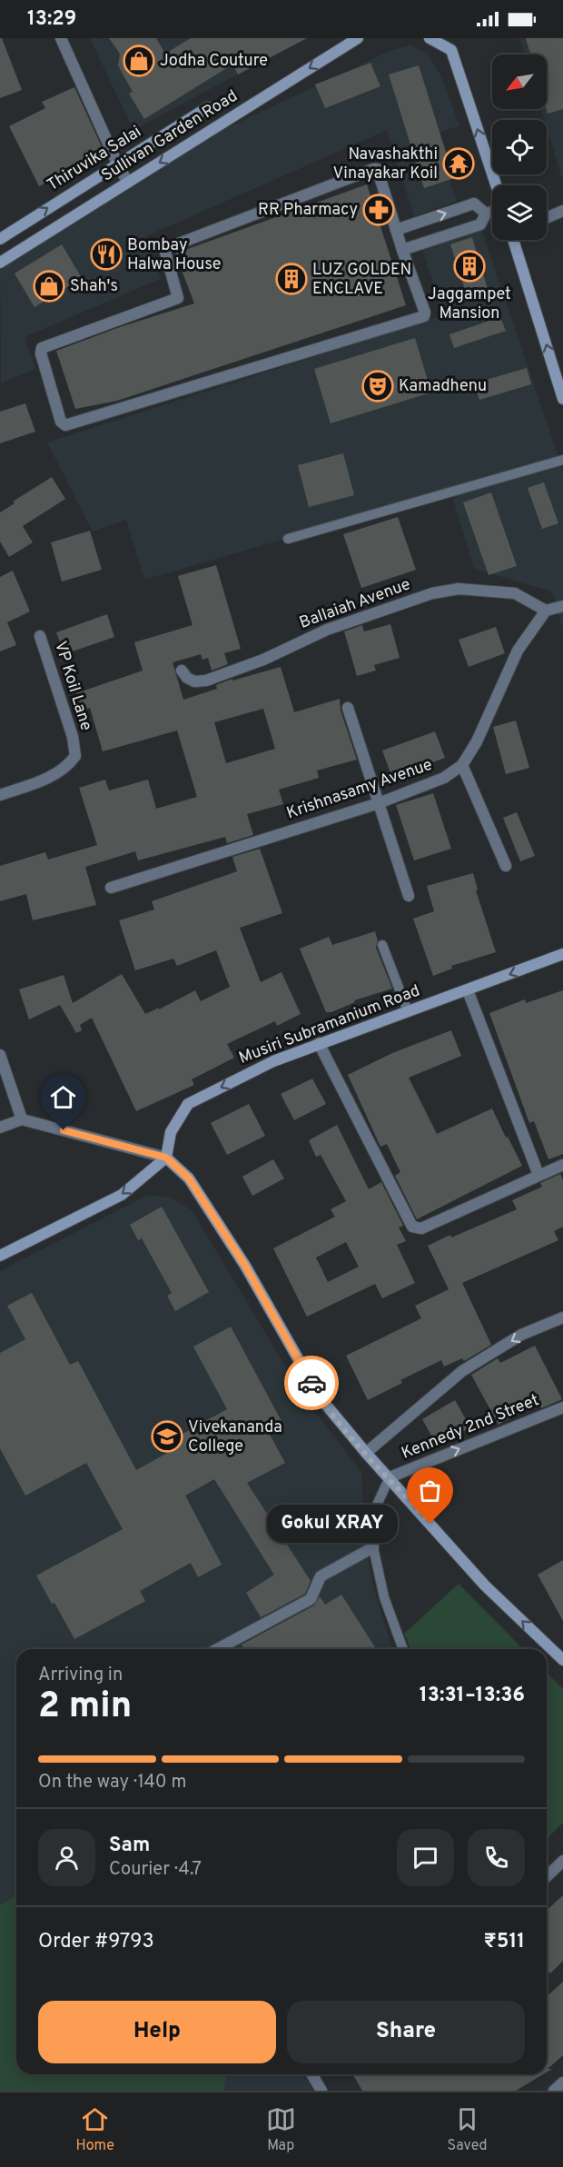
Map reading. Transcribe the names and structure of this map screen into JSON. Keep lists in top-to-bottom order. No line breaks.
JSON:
{"streets":{"main road":["Sullivan Garden Road","Thiruvika Salai","Musiri Subramanium Road"],"street":["Ballaiah Avenue","VP Koil Lane","Krishnasamy Avenue","Kennedy 2nd Street"]},"crossings":[["Ballaiah Avenue","Krishnasamy Avenue"]],"one_way":["Sullivan Garden Road","Thiruvika Salai","Musiri Subramanium Road"],"places":{"shop":["Jodha Couture","Shah's"],"temple":["Navashakthi Vinayakar Koil"],"pharmacy":["RR Pharmacy"],"restaurant":["Bombay Halwa House"],"building":["Jaggampet Mansion","LUZ GOLDEN ENCLAVE"],"theatre":["Kamadhenu"],"school or university":["Vivekananda College"],"other":["Gokul XRAY"]},"north":"bottom left","page":{"status":"13:29","bubble":"Gokul XRAY","heading":["2 min","Arriving in","13:31–13:36"],"panel":["Sam","Courier · 4.7","Order #9793","₹511"],"bar":"On the way · 140 m","buttons":["Help","Share"],"tabs":["Home","Map","Saved"]}}
